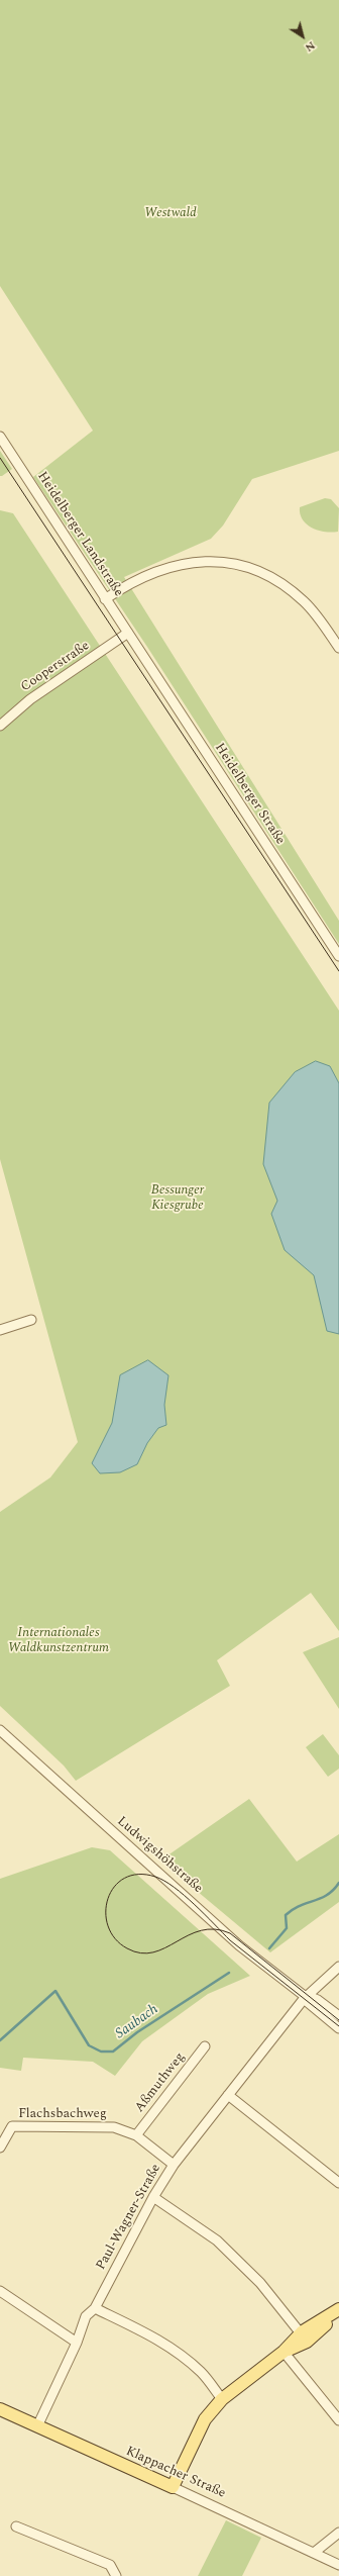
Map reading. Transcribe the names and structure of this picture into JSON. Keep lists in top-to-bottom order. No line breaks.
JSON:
{"streets":{"main road":["Klappacher Straße"],"street":["Heidelberger Landstraße","Cooperstraße","Heidelberger Straße","Ludwigshöhstraße","Aßmuthweg","Flachsbachweg","Paul-Wagner-Straße"]},"crossings":[["Heidelberger Landstraße","Cooperstraße"],["Heidelberger Landstraße","Heidelberger Straße"],["Ludwigshöhstraße","Paul-Wagner-Straße"],["Aßmuthweg","Flachsbachweg"],["Flachsbachweg","Paul-Wagner-Straße"],["Paul-Wagner-Straße","Klappacher Straße"]],"water":["Saubach"],"parks":["Westwald","Bessunger Kiesgrube","Internationales Waldkunstzentrum"],"north":"bottom right"}
